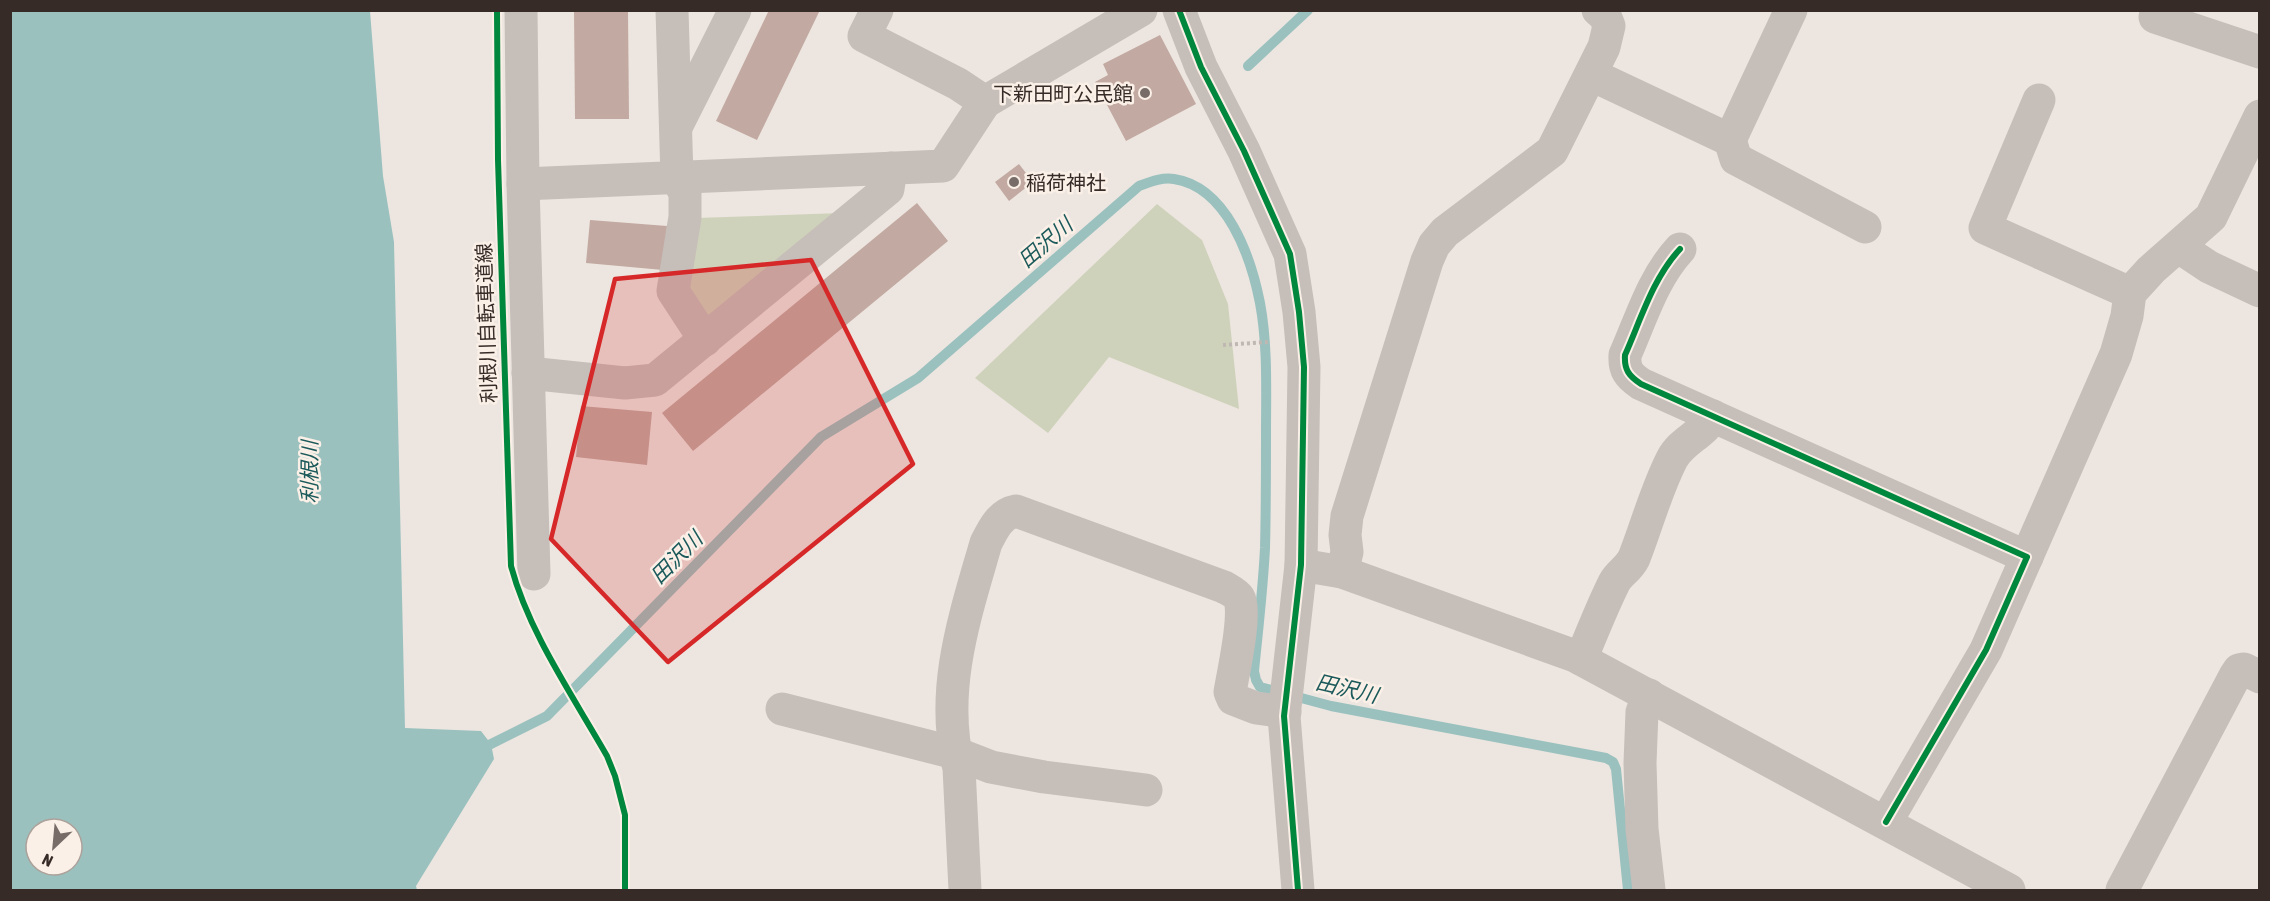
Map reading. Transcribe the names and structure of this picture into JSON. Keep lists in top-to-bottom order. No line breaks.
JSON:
{"streets":{"cycle path":["利根川自転車道線"]},"water":["田沢川","利根川"],"places":["下新田町公民館","稲荷神社"],"north":"bottom left"}
